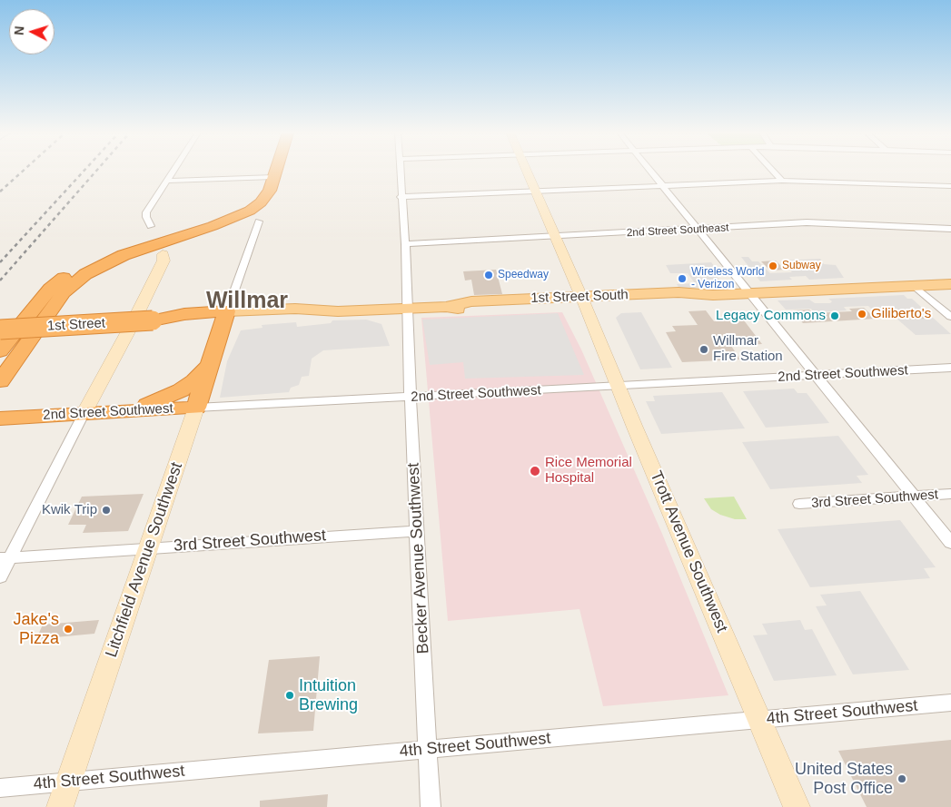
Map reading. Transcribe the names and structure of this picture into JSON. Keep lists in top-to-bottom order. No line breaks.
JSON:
{"streets":{"highway":["1st Street","2nd Street Southwest","Litchfield Avenue Southwest"],"main road":["1st Street South"],"street":["2nd Street Southeast","3rd Street Southwest","Trott Avenue Southwest","Becker Avenue Southwest","4th Street Southwest"]},"crossings":[["2nd Street Southeast","Trott Avenue Southwest"],["2nd Street Southeast","Becker Avenue Southwest"],["1st Street South","1st Street"],["1st Street South","Trott Avenue Southwest"],["1st Street South","Becker Avenue Southwest"],["1st Street South","Litchfield Avenue Southwest"],["1st Street","Litchfield Avenue Southwest"],["2nd Street Southwest","Trott Avenue Southwest"],["2nd Street Southwest","Becker Avenue Southwest"],["2nd Street Southwest","Litchfield Avenue Southwest"],["3rd Street Southwest","Becker Avenue Southwest"],["3rd Street Southwest","Litchfield Avenue Southwest"],["Trott Avenue Southwest","4th Street Southwest"],["Becker Avenue Southwest","4th Street Southwest"],["Litchfield Avenue Southwest","4th Street Southwest"]],"districts":["Willmar"],"places":["Subway","Speedway","Wireless World - Verizon","Giliberto's","Legacy Commons","Willmar Fire Station","Rice Memorial Hospital","Kwik Trip","Jake's Pizza","Intuition Brewing","United States Post Office"],"north":"left"}
